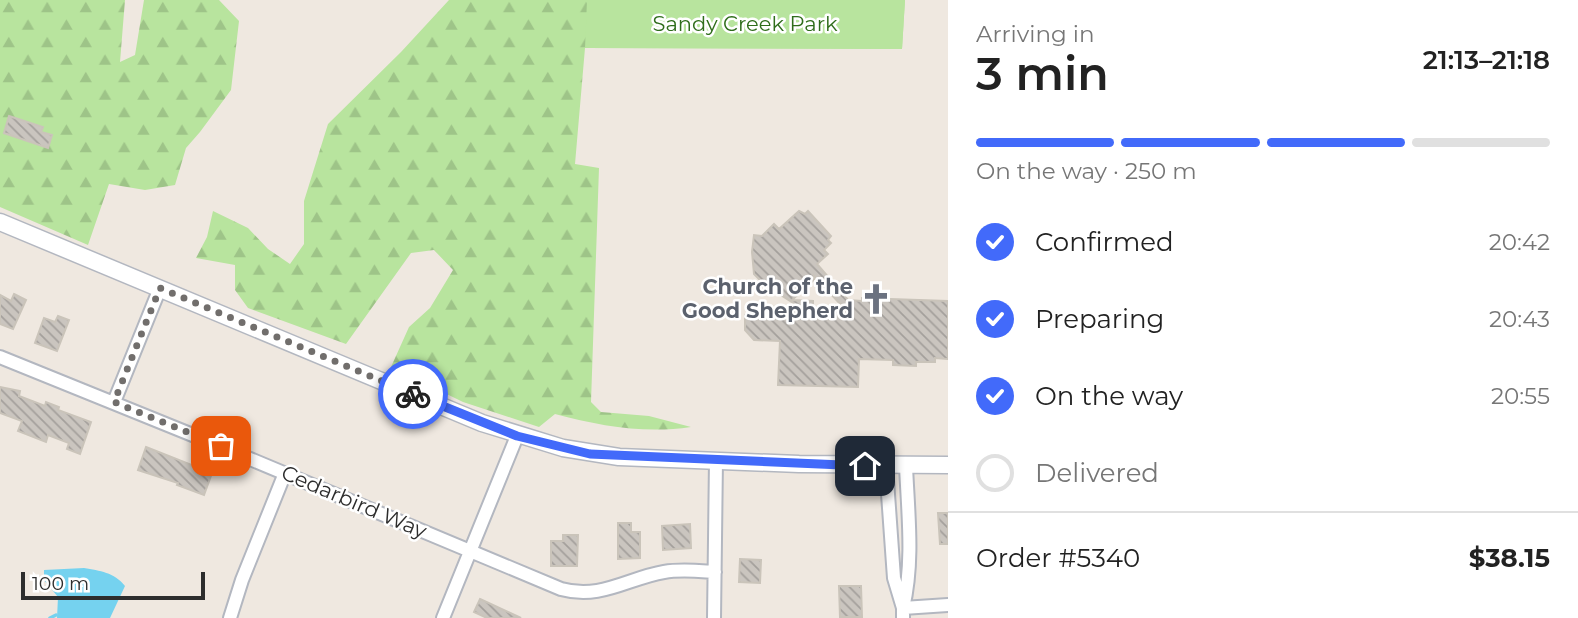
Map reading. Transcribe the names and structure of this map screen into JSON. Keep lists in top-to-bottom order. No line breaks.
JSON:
{"streets":{"street":["Cedarbird Way"]},"parks":["Sandy Creek Park"],"places":{"church":["Church of the Good Shepherd"]},"scale_bar":"100 m","page":{"heading":["3 min","Arriving in","21:13–21:18"],"panel":["Order #5340","$38.15"],"bar":"On the way · 250 m","list":[["Confirmed","20:42"],["Preparing","20:43"],["On the way","20:55"],"Delivered"],"scale":"100 m"}}
